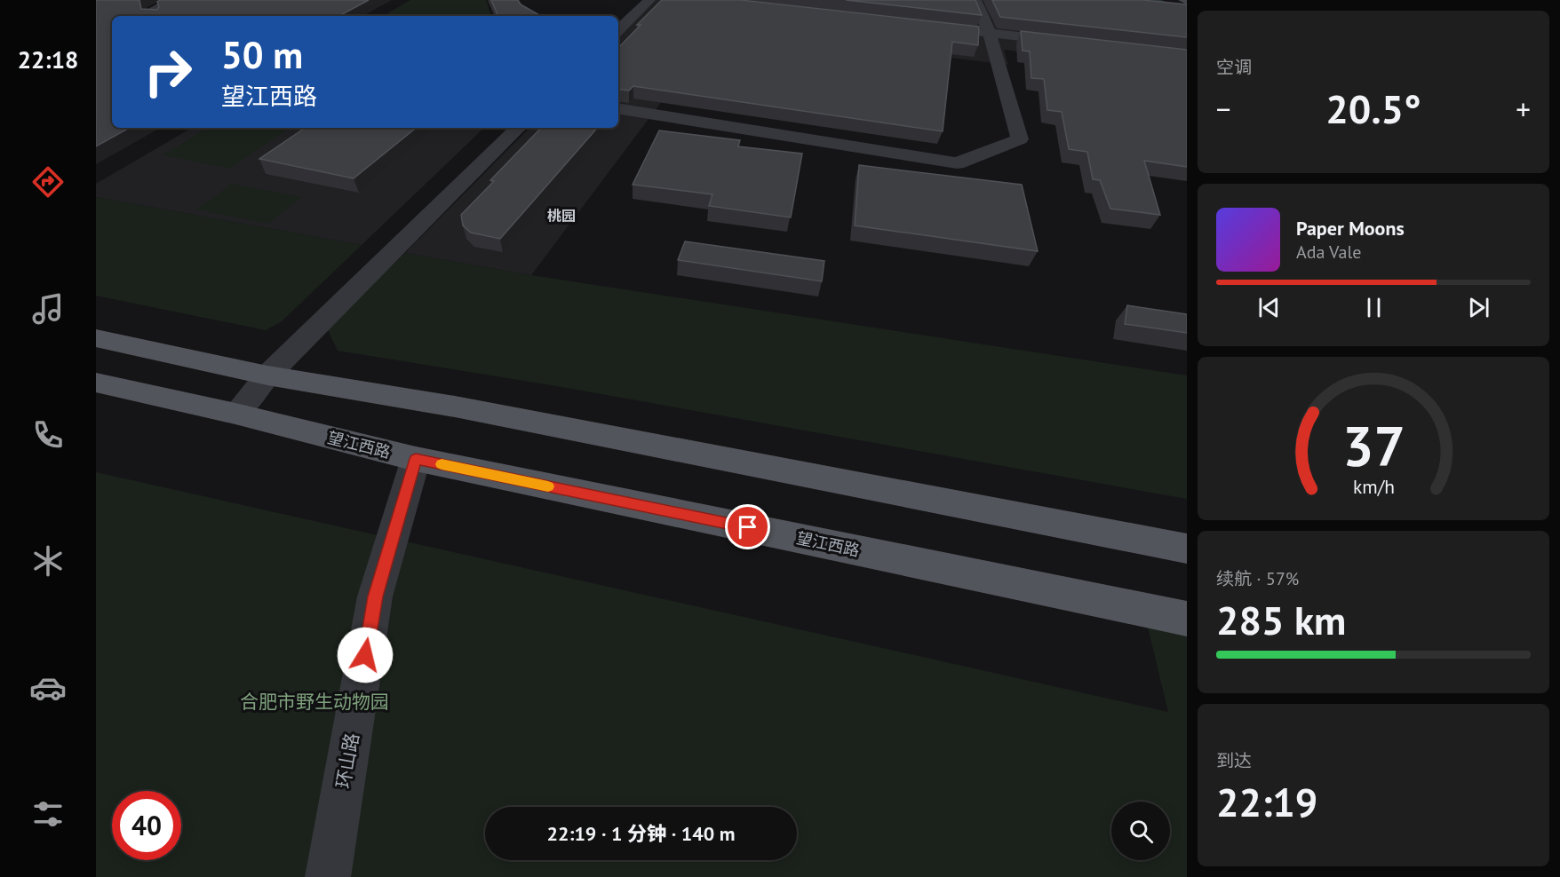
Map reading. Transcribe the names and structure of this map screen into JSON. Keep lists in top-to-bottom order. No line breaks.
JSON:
{"streets":{"main road":["望江西路"],"street":["环山路"]},"crossings":[["望江西路","环山路"]],"districts":["桃园"],"parks":["合肥市野生动物园"],"page":{"tabs":"22:18","tile":["空调",["续航 · 57%","285 km"],["到达","22:19"]],"turn":["50 m","望江西路"],"heat":["−","20.5°","+"],"song":["Paper Moons","Ada Vale"],"limit":"40","trip":"22:19 · 1 分钟 · 140 m","gauge":["37","km/h"]}}
